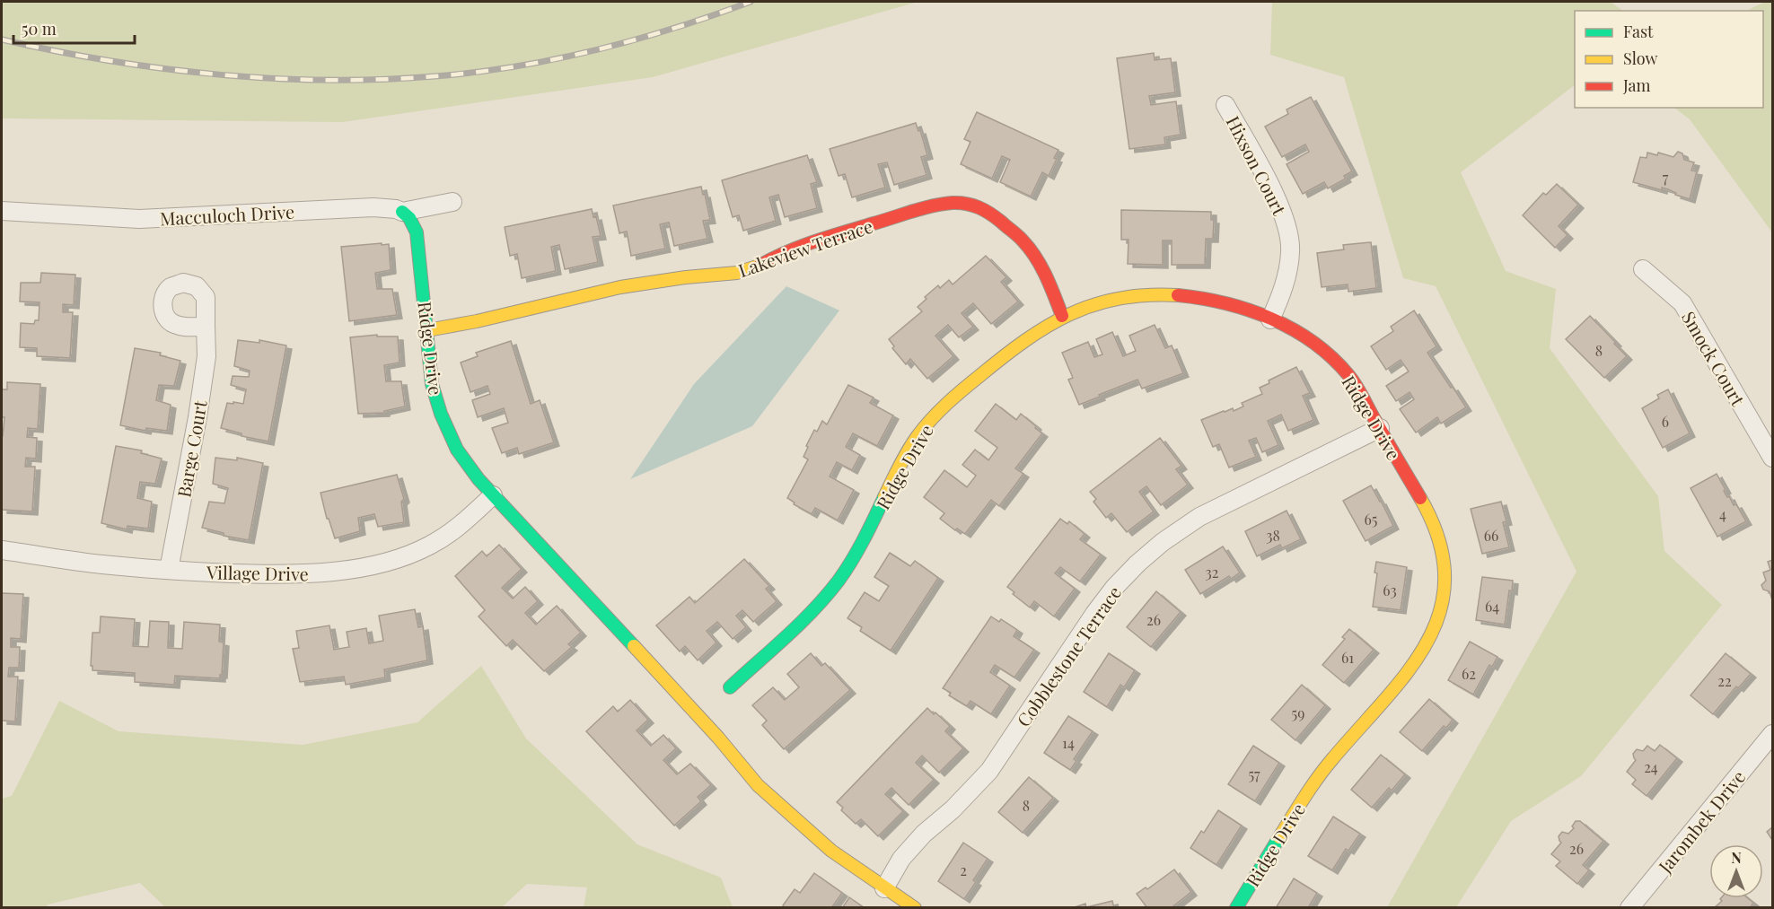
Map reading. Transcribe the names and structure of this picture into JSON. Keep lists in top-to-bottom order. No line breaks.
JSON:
{"streets":{"street":["Hixson Court","Macculoch Drive","Lakeview Terrace","Ridge Drive","Smock Court","Barge Court","Village Drive","Cobblestone Terrace","Jarombek Drive"]},"crossings":[["Hixson Court","Ridge Drive"],["Macculoch Drive","Ridge Drive"],["Lakeview Terrace","Ridge Drive"],["Ridge Drive","Village Drive"],["Ridge Drive","Cobblestone Terrace"],["Barge Court","Village Drive"]],"house_numbers":["7","8","6","4","65","38","66","32","63","64","26","61","62","22","59","14","24","57","8","26","2"],"legend":["Fast","Slow","Jam"],"scale_bar":"50 m","north":"top"}
